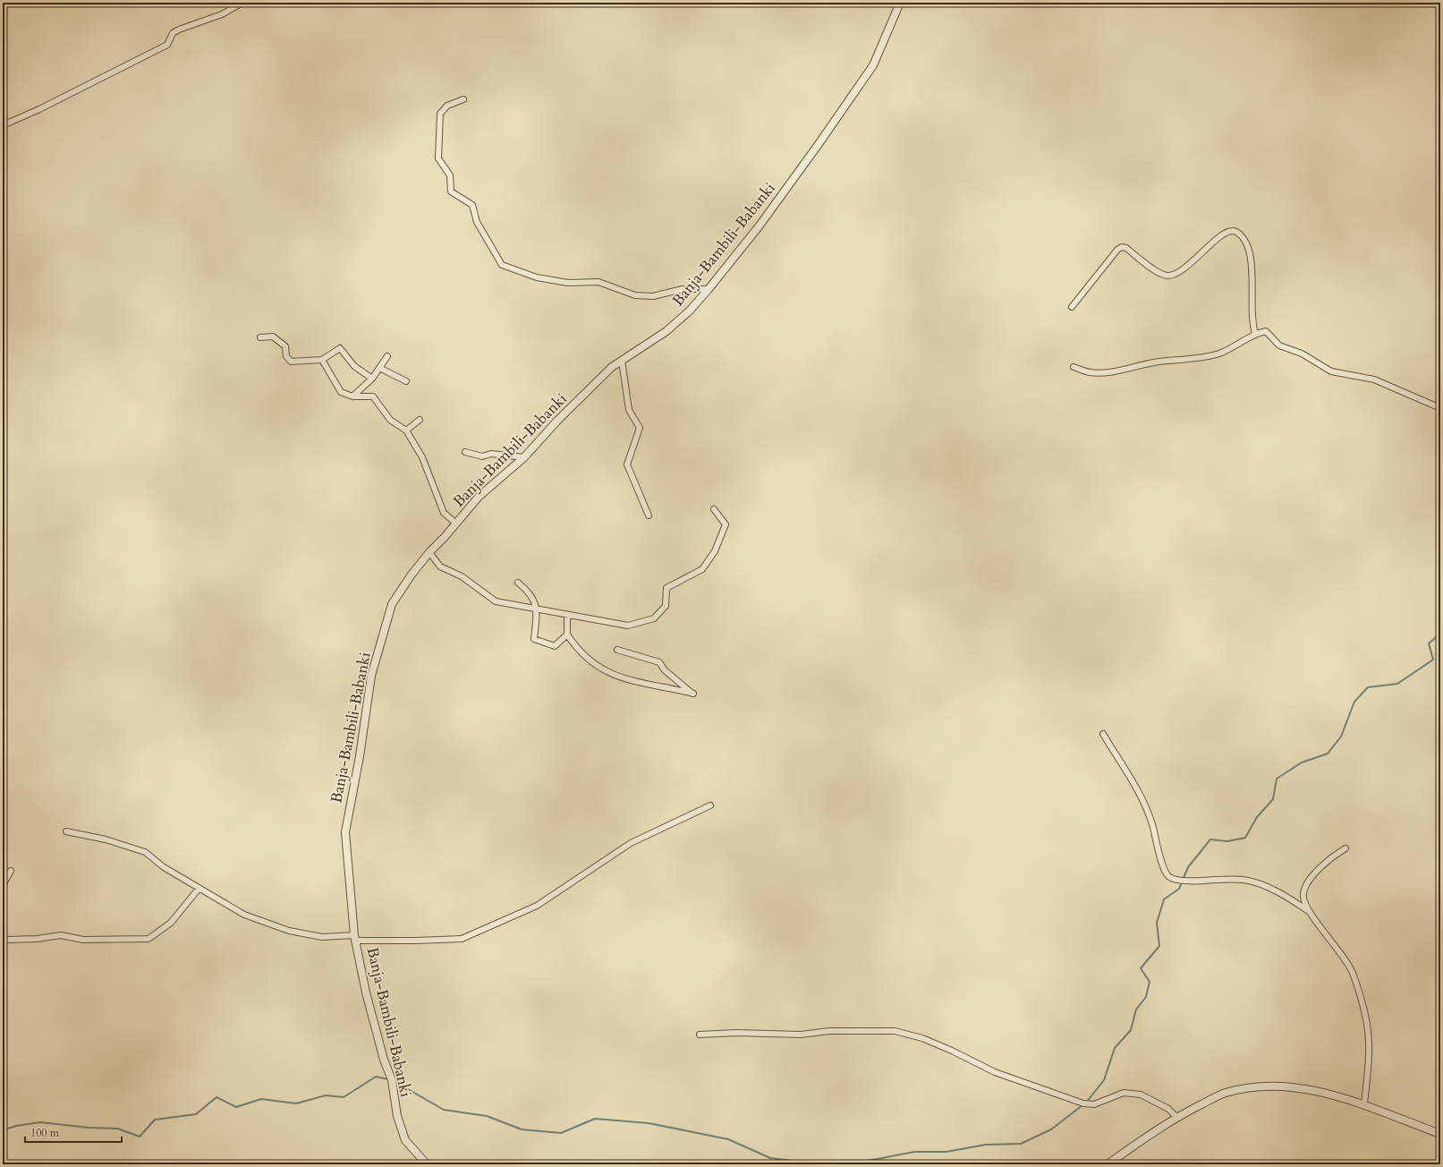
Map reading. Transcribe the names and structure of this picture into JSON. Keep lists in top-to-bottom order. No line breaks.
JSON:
{"streets":{"street":["Banja-Bambili-Babanki"]},"scale_bar":"100 m"}
